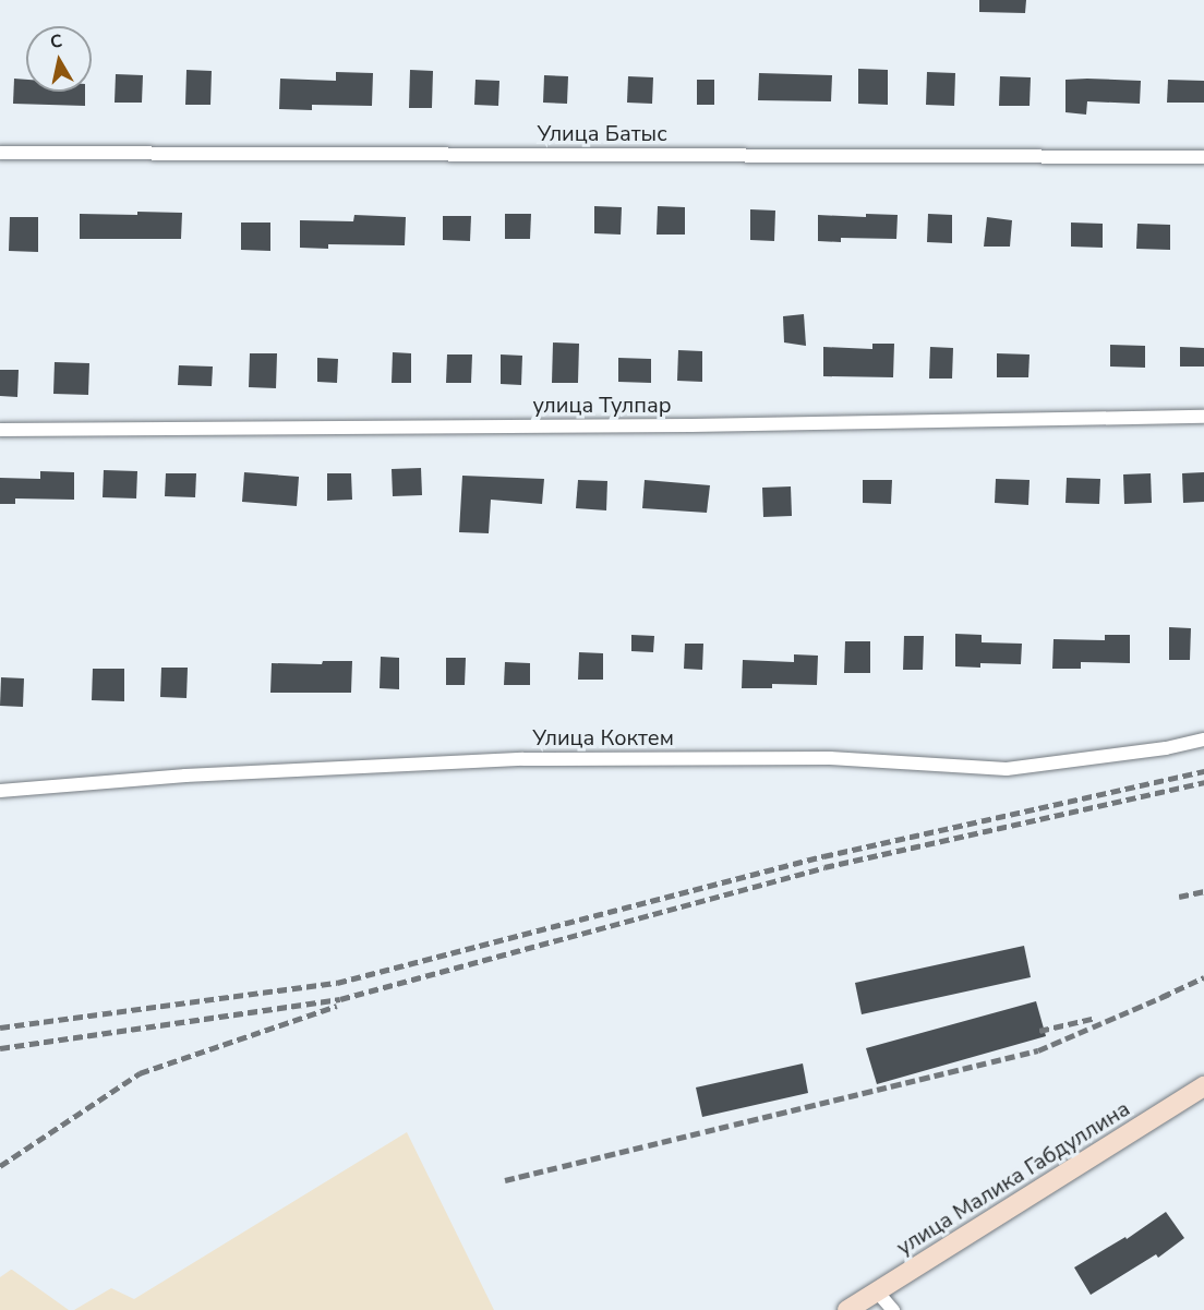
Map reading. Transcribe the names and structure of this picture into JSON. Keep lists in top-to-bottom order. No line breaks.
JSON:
{"streets":{"main road":["улица Малика Габдуллина"],"street":["Улица Батыс","улица Тулпар","Улица Коктем"]},"north":"top"}
